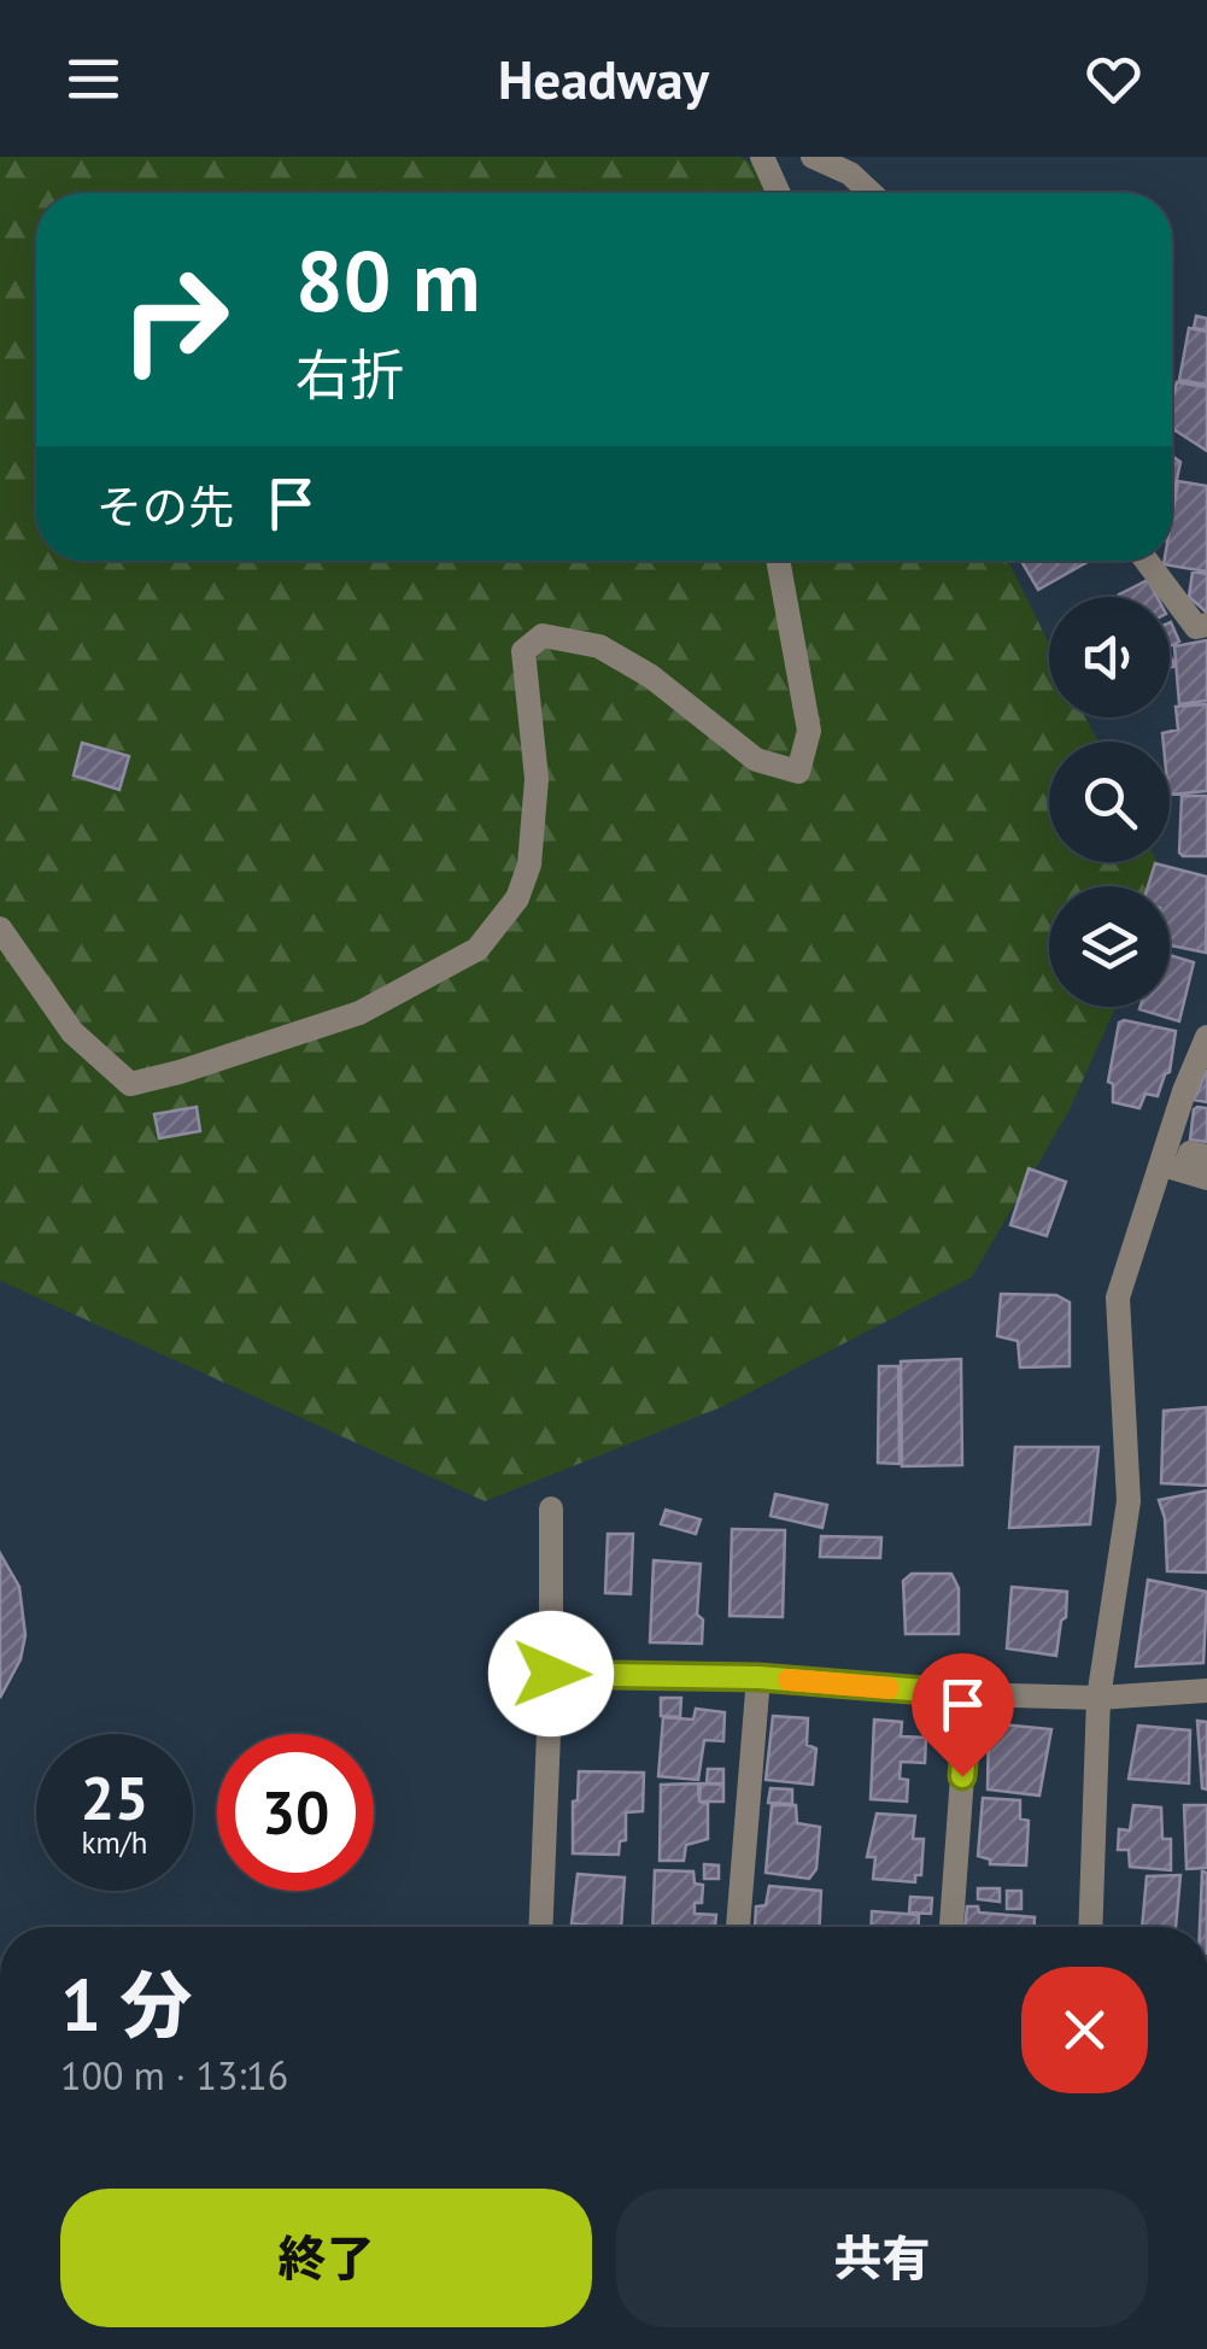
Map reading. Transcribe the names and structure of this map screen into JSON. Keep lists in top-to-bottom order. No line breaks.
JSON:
{"page":{"header":"Headway","turn":["80 m","右折"],"then":"その先","speed":"25 km/h","limit":"30","heading":["1 分","100 m · 13:16"],"buttons":["終了","共有"]}}
